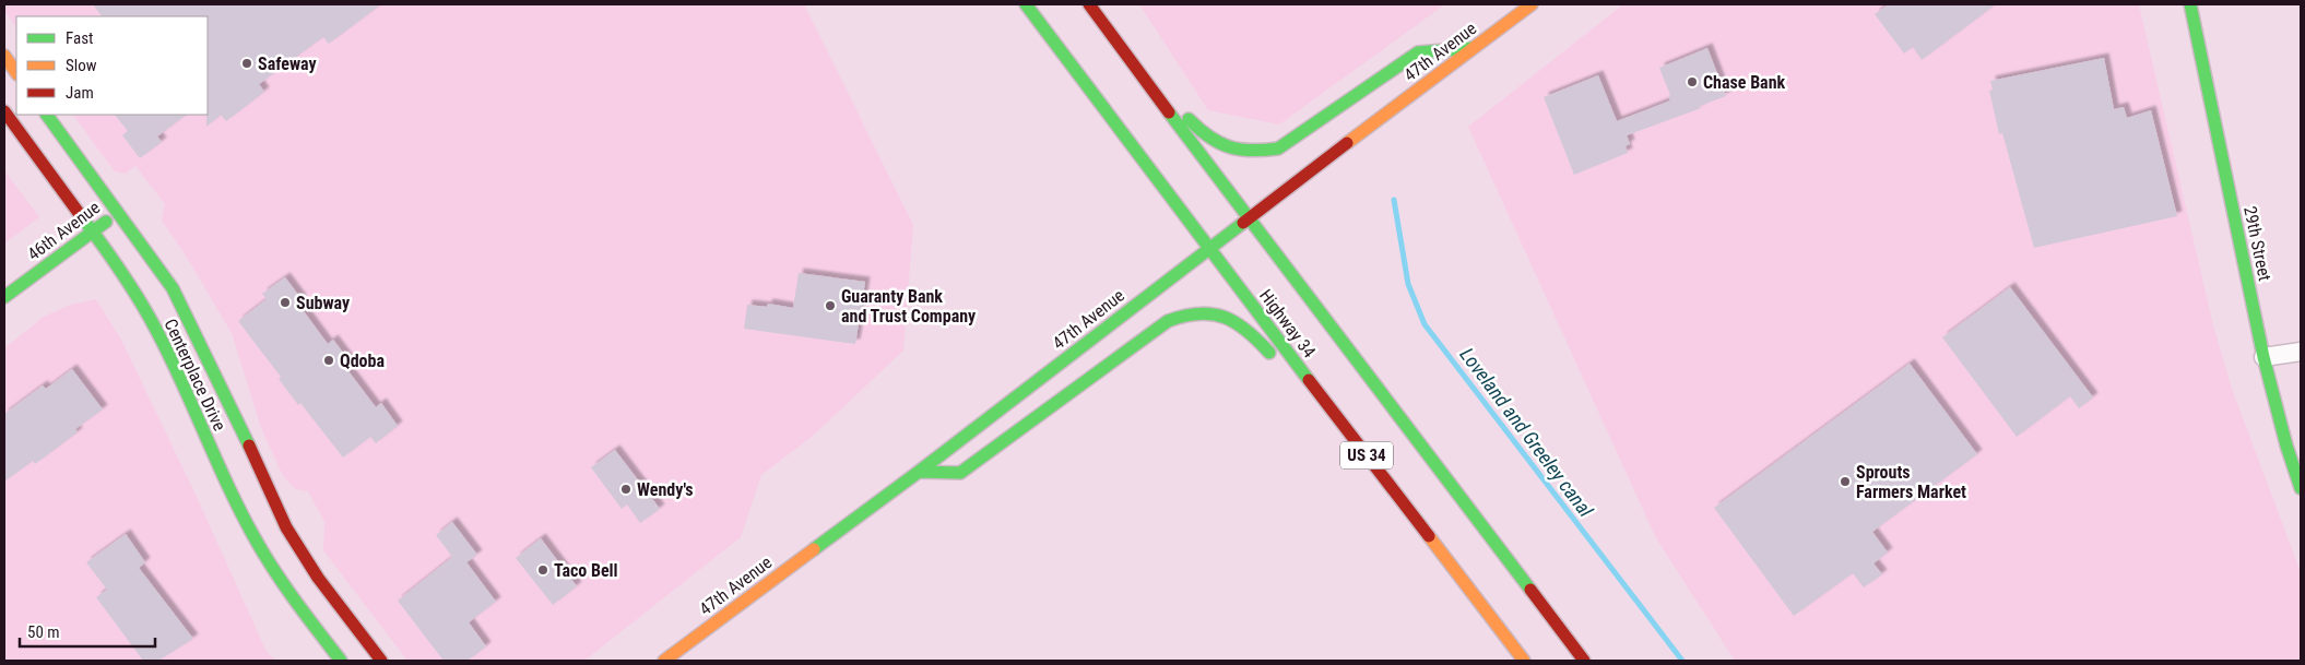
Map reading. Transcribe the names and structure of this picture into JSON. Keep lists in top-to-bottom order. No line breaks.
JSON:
{"streets":{"main road":["47th Avenue","46th Avenue","29th Street","Highway 34","Centerplace Drive","US 34"]},"crossings":[["47th Avenue","Highway 34"],["46th Avenue","Centerplace Drive"]],"water":["Loveland and Greeley canal"],"places":["Safeway","Chase Bank","Subway","Guaranty Bank and Trust Company","Qdoba","Sprouts Farmers Market","Wendy's","Taco Bell"],"legend":["Fast","Slow","Jam"],"scale_bar":"50 m"}
